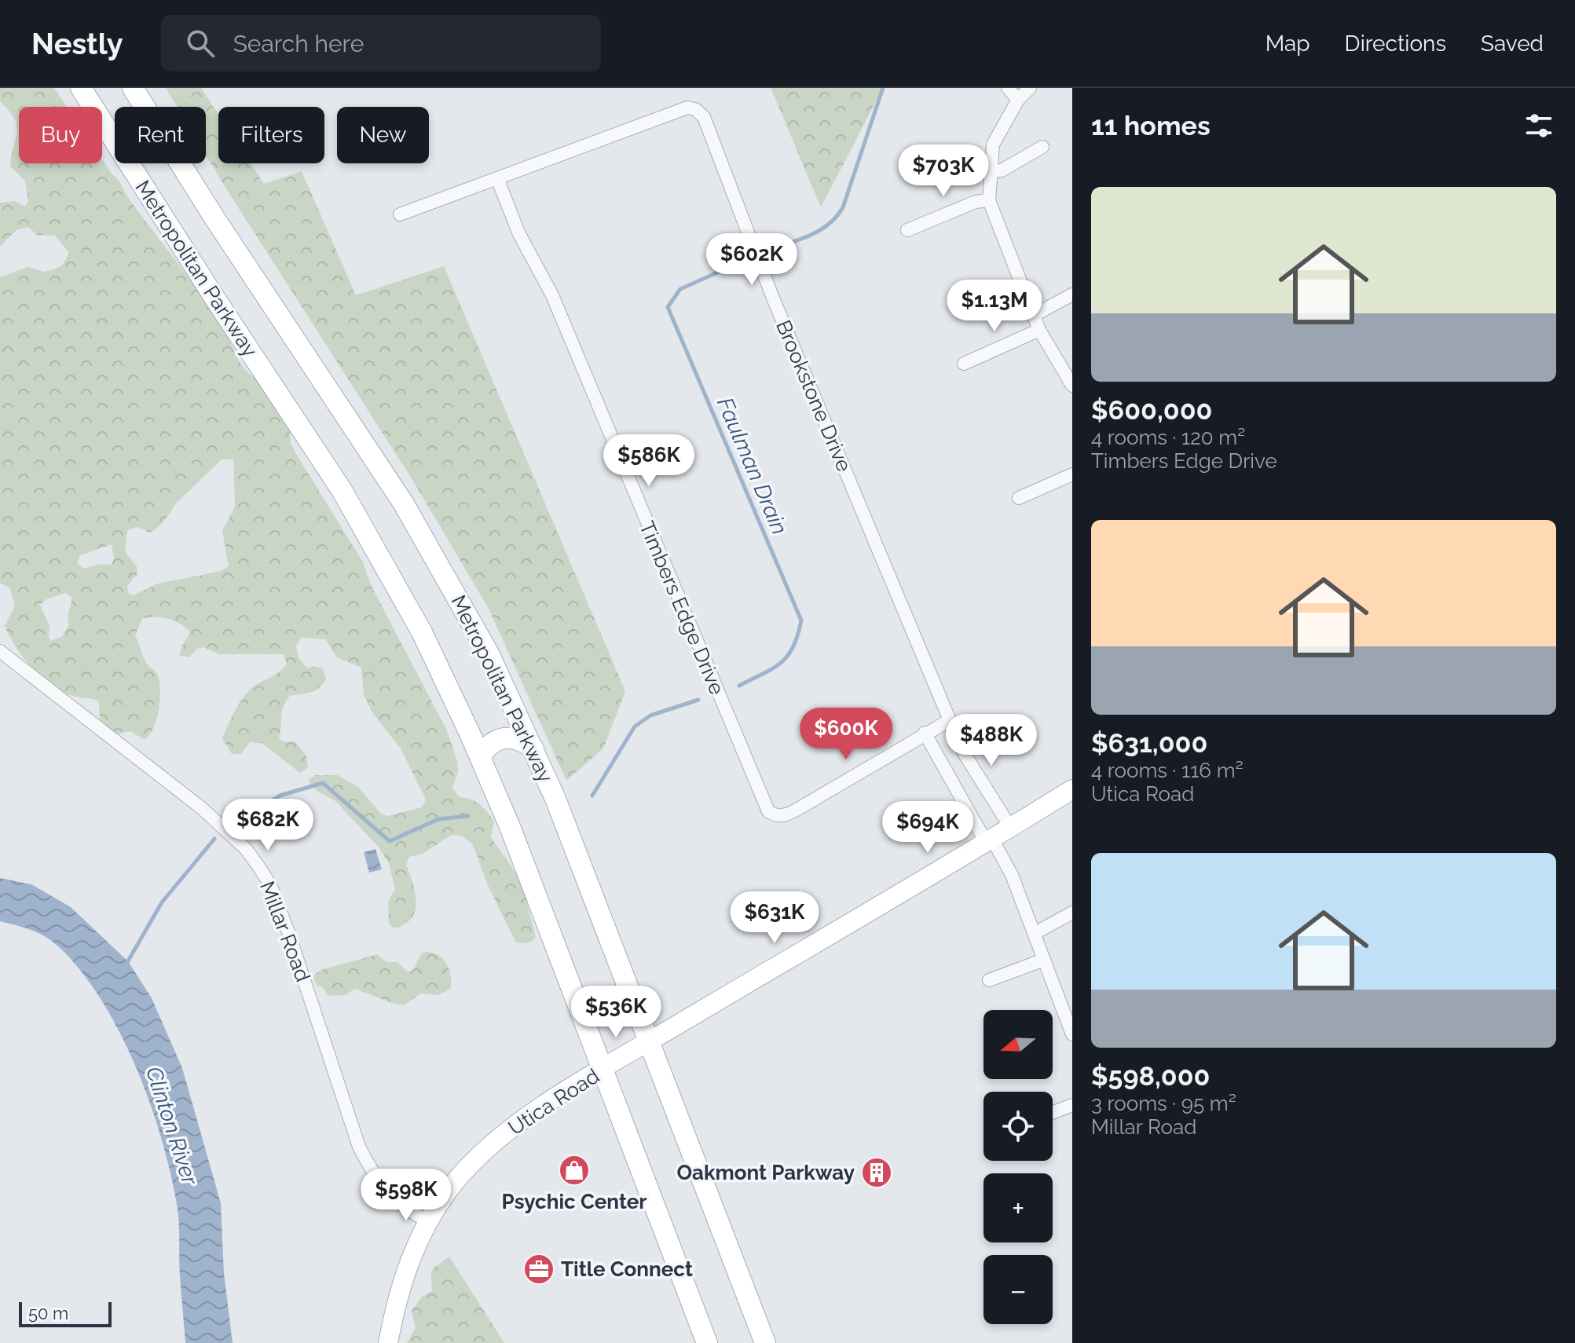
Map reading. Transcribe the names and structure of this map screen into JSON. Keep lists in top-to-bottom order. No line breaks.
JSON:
{"streets":{"main road":["Metropolitan Parkway","Utica Road"],"street":["Brookstone Drive","Timbers Edge Drive","Millar Road"]},"crossings":[["Metropolitan Parkway","Utica Road"],["Brookstone Drive","Timbers Edge Drive"],["Brookstone Drive","Utica Road"],["Millar Road","Utica Road"]],"water":["Faulman Drain","Clinton River"],"places":{"shop":["Psychic Center"],"building":["Oakmont Parkway"],"office":["Title Connect"]},"scale_bar":"50 m","north":"left","page":{"header":"Nestly","search":"Search here","nav":["Map","Directions","Saved"],"heading":"11 homes","chip":["Buy","Rent","Filters","New"],"price":["$703K","$602K","$1.13M","$586K","$600K","$488K","$682K","$694K","$631K","$536K","$598K"],"list":[{"name":"$600,000","note":"4 rooms · 120 m² · Timbers Edge Drive"},{"name":"$631,000","note":"4 rooms · 116 m² · Utica Road"},{"name":"$598,000","note":"3 rooms · 95 m² · Millar Road"}],"map_buttons":["+","−"],"scale":"50 m"}}
